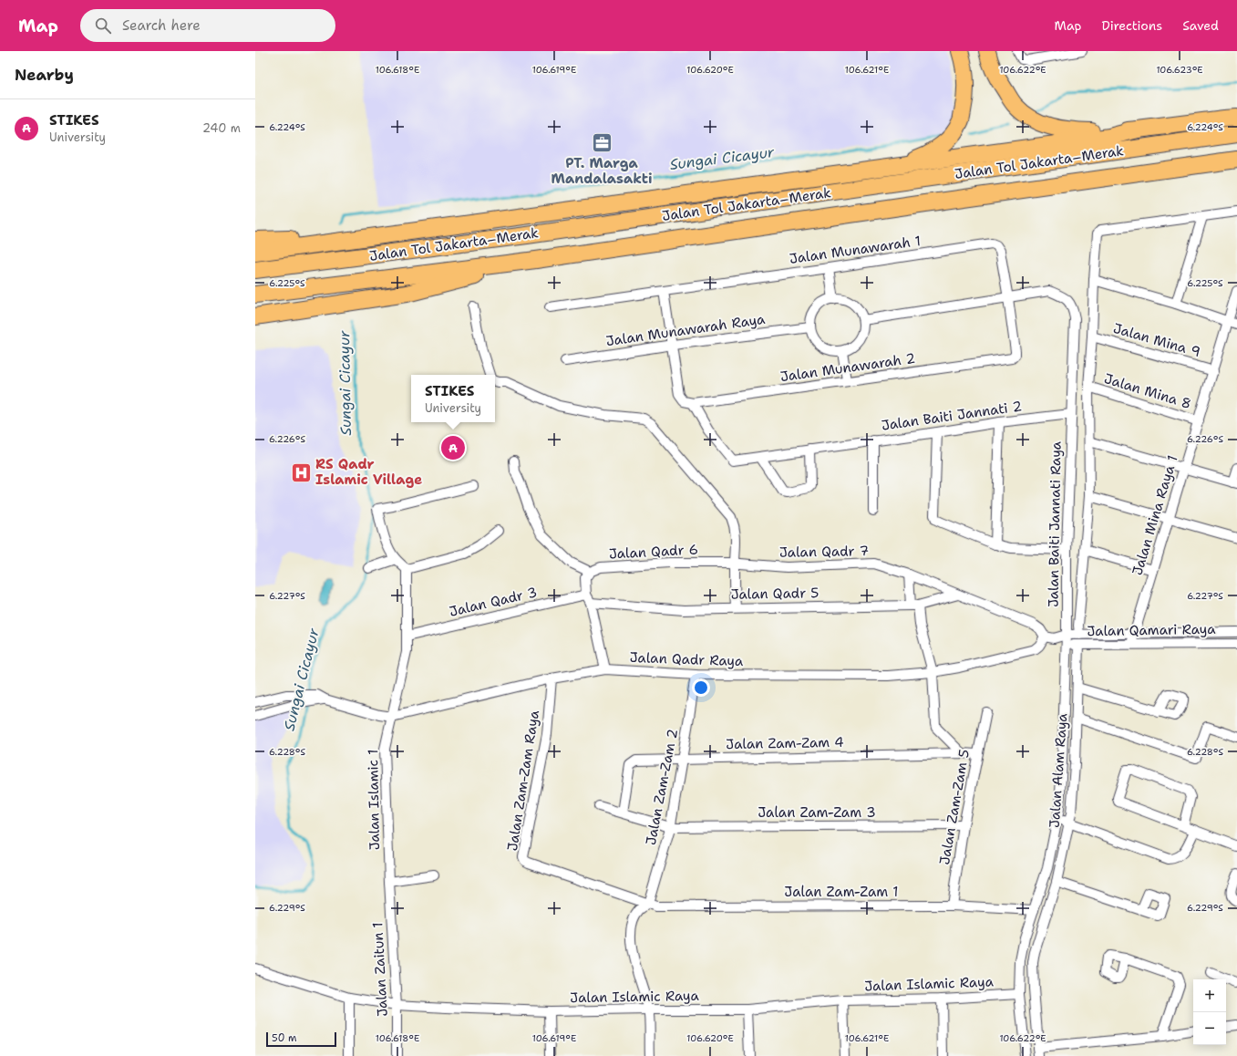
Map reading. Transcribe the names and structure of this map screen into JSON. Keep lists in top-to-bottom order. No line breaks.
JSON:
{"streets":{"highway":["Jalan Tol Jakarta–Merak"],"street":["Jalan Munawarah 1","Jalan Munawarah Raya","Jalan Mina 9","Jalan Munawarah 2","Jalan Mina 8","Jalan Baiti Jannati 2","Jalan Mina Raya 1","Jalan Baiti Jannati Raya","Jalan Qadr 6","Jalan Qadr 7","Jalan Qadr 5","Jalan Qadr 3","Jalan Qamari Raya","Jalan Qadr Raya","Jalan Zam-Zam 4","Jalan Alam Raya","Jalan Zam-Zam Raya","Jalan Zam-Zam 2","Jalan Islamic 1","Jalan Zam-Zam 5","Jalan Zam-Zam 3","Jalan Zam-Zam 1","Jalan Zaitun 1","Jalan Islamic Raya"]},"crossings":[["Jalan Munawarah 1","Jalan Munawarah 2"],["Jalan Mina 9","Jalan Mina Raya 1"],["Jalan Munawarah 2","Jalan Baiti Jannati 2"],["Jalan Mina 8","Jalan Mina Raya 1"],["Jalan Baiti Jannati 2","Jalan Baiti Jannati Raya"],["Jalan Mina Raya 1","Jalan Qamari Raya"],["Jalan Baiti Jannati Raya","Jalan Qadr 7"],["Jalan Baiti Jannati Raya","Jalan Qamari Raya"],["Jalan Baiti Jannati Raya","Jalan Zam-Zam 1"],["Jalan Baiti Jannati Raya","Jalan Islamic Raya"],["Jalan Qadr 6","Jalan Qadr 7"],["Jalan Qadr 7","Jalan Qadr 5"],["Jalan Qadr 7","Jalan Qamari Raya"],["Jalan Qadr 7","Jalan Qadr Raya"],["Jalan Qadr 5","Jalan Qadr 3"],["Jalan Qadr 3","Jalan Islamic 1"],["Jalan Qamari Raya","Jalan Qadr Raya"],["Jalan Qamari Raya","Jalan Alam Raya"],["Jalan Qadr Raya","Jalan Zam-Zam Raya"],["Jalan Qadr Raya","Jalan Zam-Zam 2"],["Jalan Qadr Raya","Jalan Islamic 1"],["Jalan Zam-Zam 4","Jalan Zam-Zam 2"],["Jalan Zam-Zam 4","Jalan Zam-Zam 5"],["Jalan Zam-Zam 4","Jalan Zam-Zam 3"],["Jalan Zam-Zam Raya","Jalan Zam-Zam 2"],["Jalan Zam-Zam Raya","Jalan Zam-Zam 1"],["Jalan Zam-Zam 2","Jalan Zam-Zam 3"],["Jalan Zam-Zam 2","Jalan Zam-Zam 1"],["Jalan Islamic 1","Jalan Zaitun 1"],["Jalan Zam-Zam 5","Jalan Zam-Zam 3"],["Jalan Zam-Zam 5","Jalan Zam-Zam 1"],["Jalan Zaitun 1","Jalan Islamic Raya"]],"water":["Sungai Cicayur"],"places":{"office":["PT. Marga Mandalasakti"],"hospital":["RS Qadr Islamic Village"]},"scale_bar":"50 m","page":{"header":"Map","search":"Search here","nav":["Map","Directions","Saved"],"heading":"Nearby","list":[{"mark":"A","name":"STIKES","note":"University","value":"240 m"}],"popup":["STIKES","University"],"pins":"A","map_buttons":["+","−"],"scale":"50 m"},"coordinates":["106.618°E","106.619°E","106.620°E","106.621°E","106.622°E","106.623°E","6.224°S","6.225°S","6.226°S","6.227°S","6.228°S","6.229°S"]}
